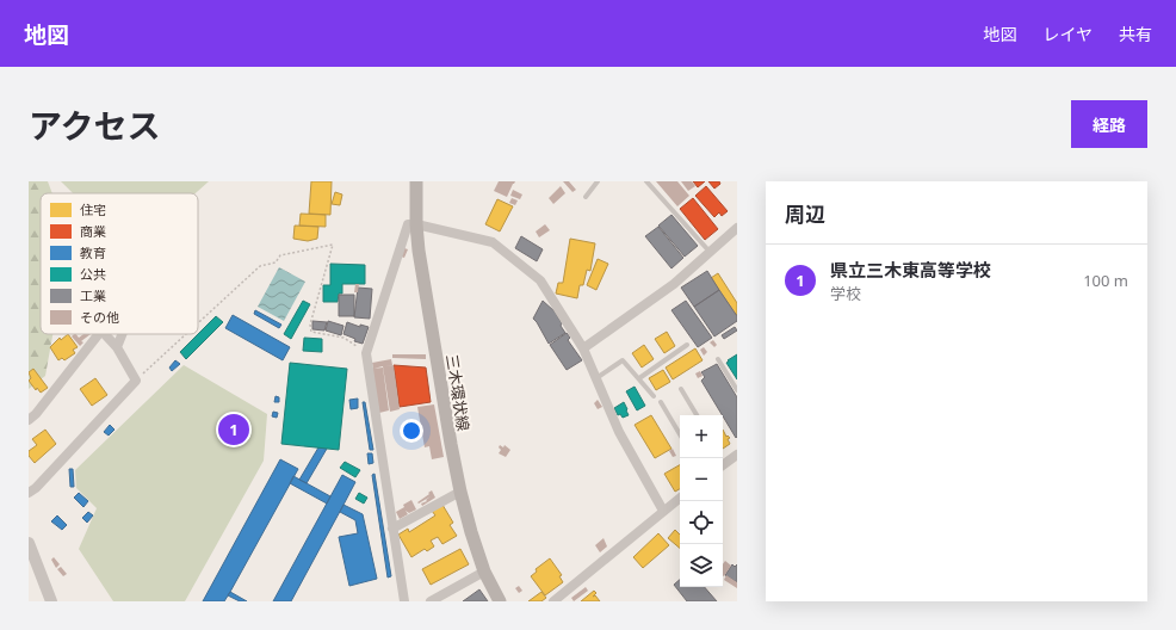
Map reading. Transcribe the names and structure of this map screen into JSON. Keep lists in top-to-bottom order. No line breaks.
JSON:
{"streets":{"main road":["三木環状線"]},"legend":["住宅","商業","教育","公共","工業","その他"],"page":{"header":"地図","nav":["地図","レイヤ","共有"],"title":"アクセス","buttons":"経路","heading":"周辺","list":[{"mark":"1","name":"県立三木東高等学校","note":"学校","value":"100 m"}],"pins":"1","map_buttons":["+","−"]}}
